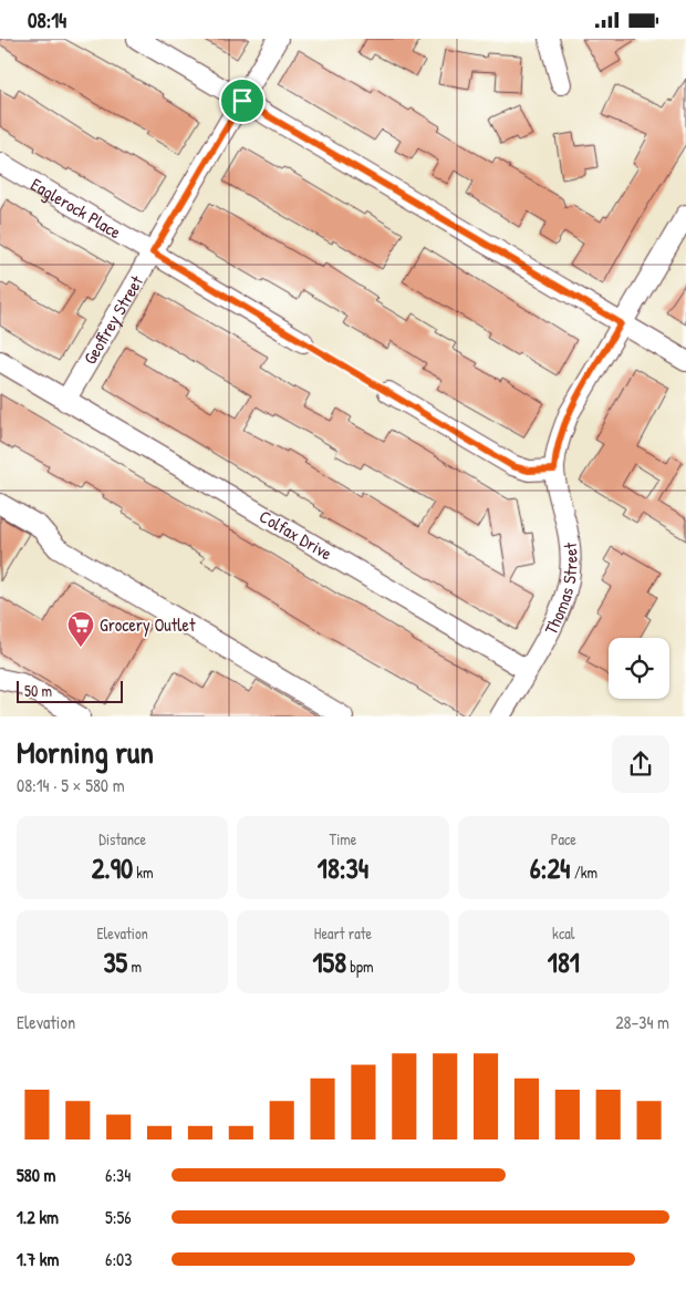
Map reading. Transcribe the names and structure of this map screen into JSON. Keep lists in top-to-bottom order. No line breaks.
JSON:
{"streets":{"street":["Eaglerock Place","Geoffrey Street","Colfax Drive","Thomas Street"]},"crossings":[["Eaglerock Place","Geoffrey Street"],["Geoffrey Street","Colfax Drive"],["Colfax Drive","Thomas Street"]],"places":{"supermarket":["Grocery Outlet"]},"scale_bar":"50 m","page":{"status":"08:14","scale":"50 m","heading":["Morning run","08:14 · 5 × 580 m"],"stats":[["Distance","2.90 km"],["Time","18:34"],["Pace","6:24 /km"],["Elevation","35 m"],["Heart rate","158 bpm"],["kcal","181"]],"chart":["Elevation","28–34 m"],"list":[{"name":"580 m","note":"6:34"},{"name":"1.2 km","note":"5:56"},{"name":"1.7 km","note":"6:03"}]}}
